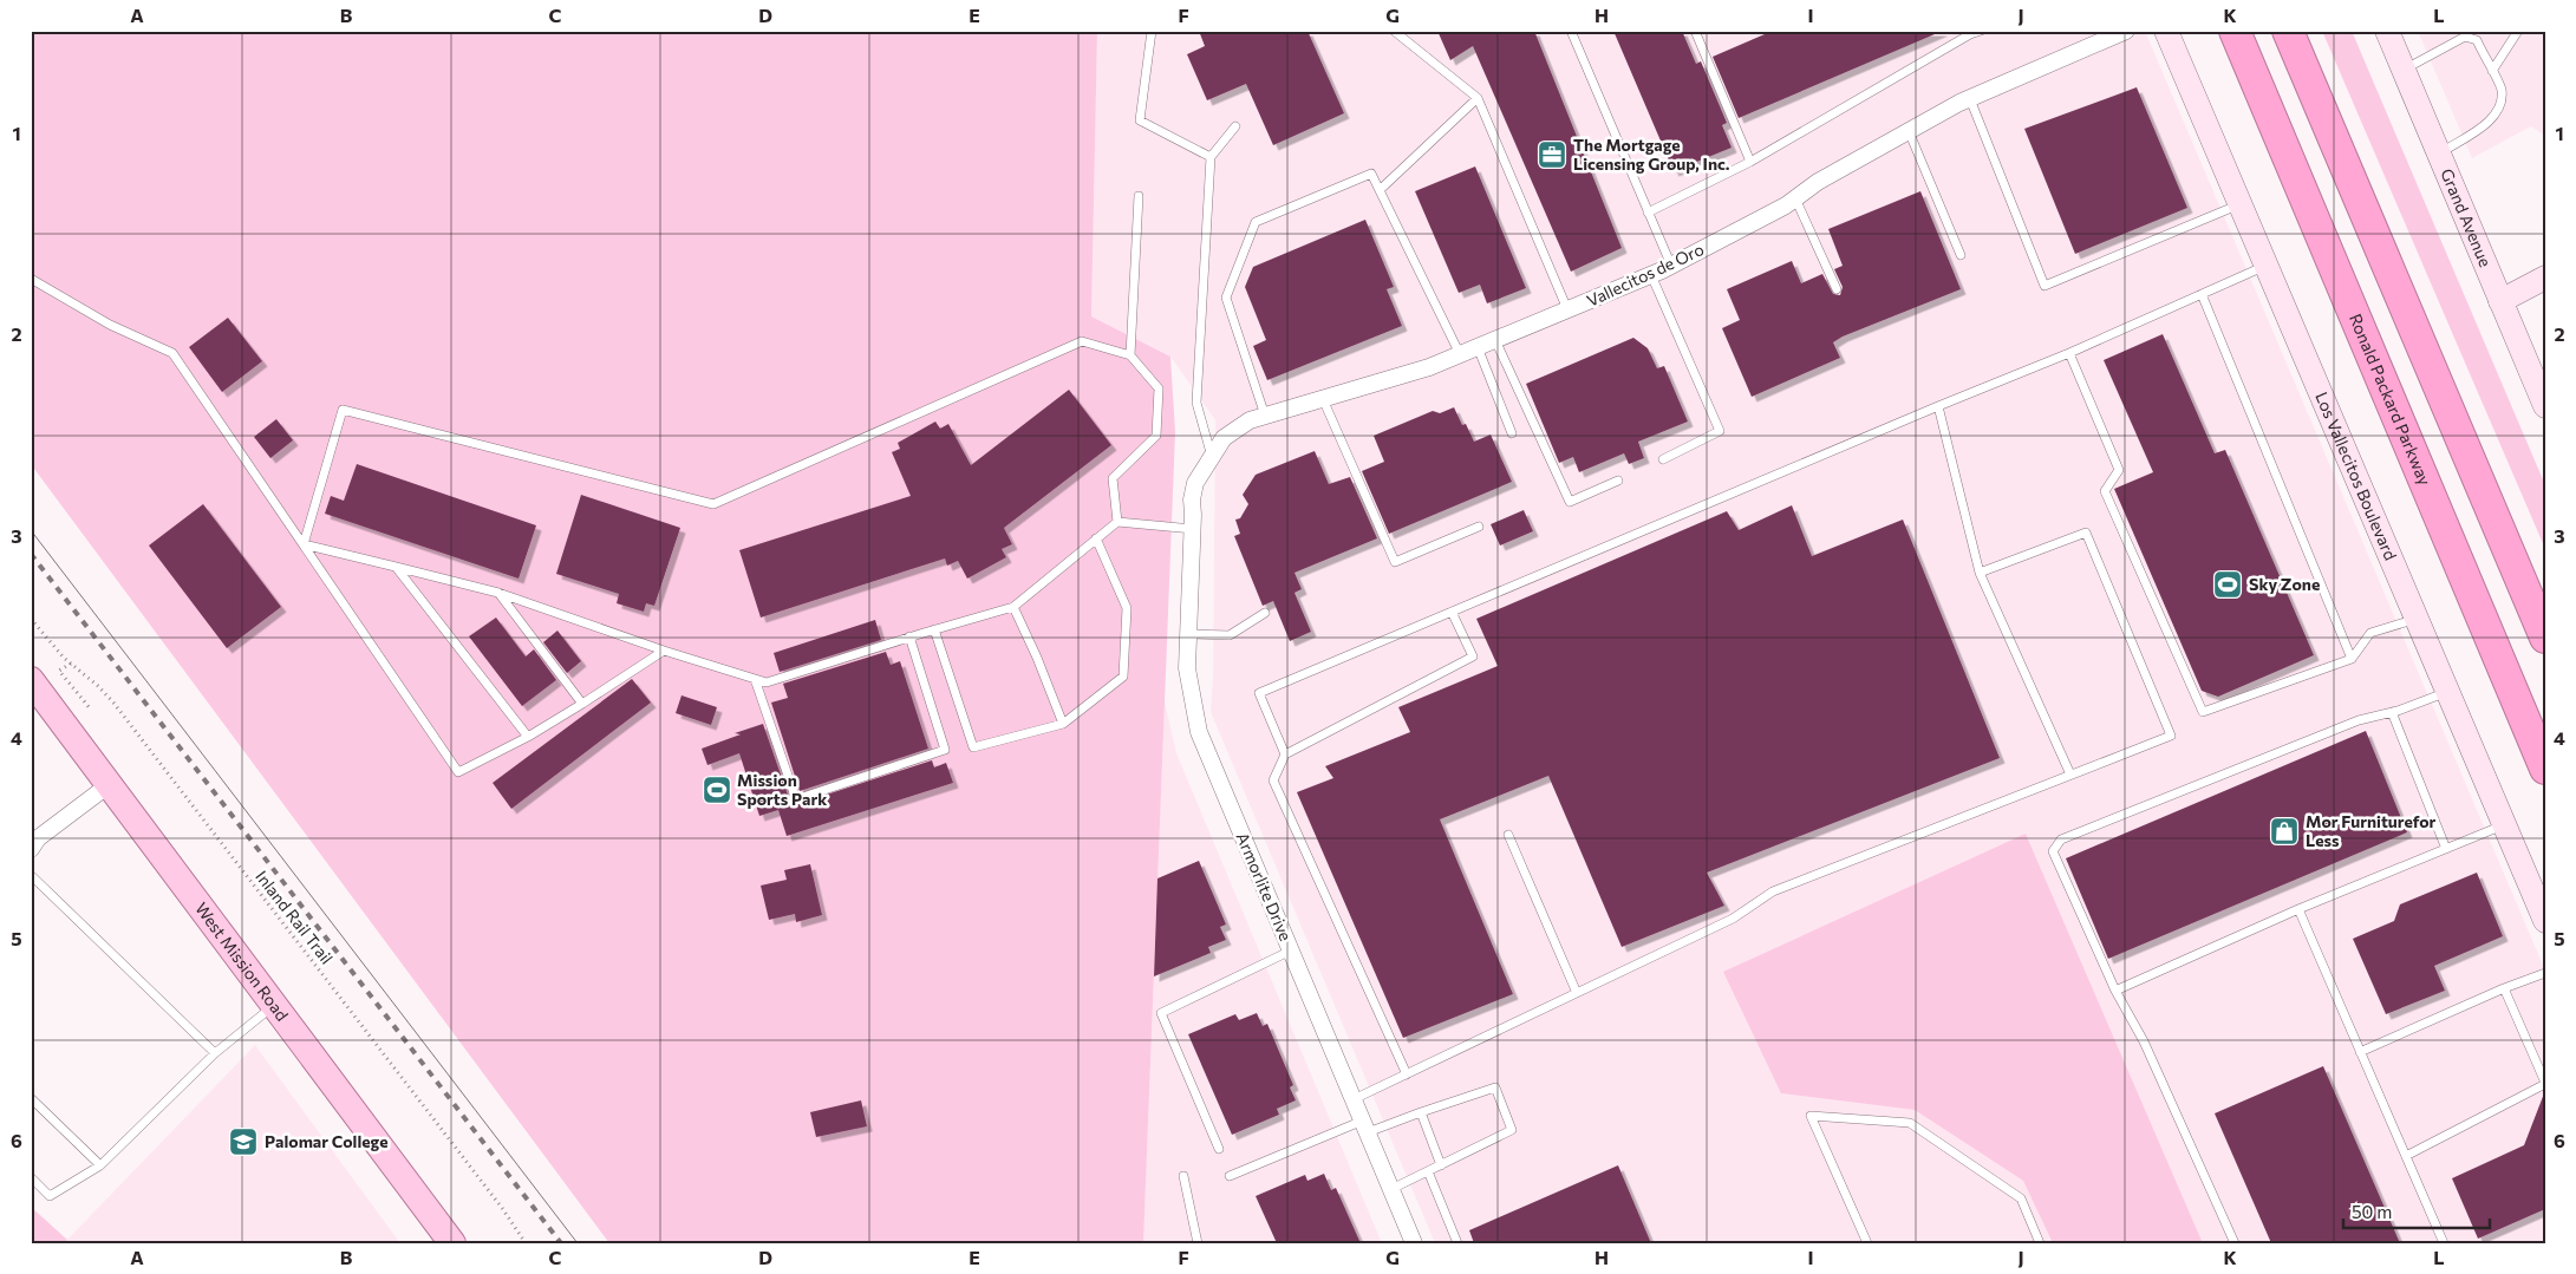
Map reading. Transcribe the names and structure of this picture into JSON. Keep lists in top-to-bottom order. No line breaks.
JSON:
{"streets":{"highway":["Ronald Packard Parkway"],"main road":["West Mission Road"],"street":["Grand Avenue","Vallecitos de Oro","Los Vallecitos Boulevard","Armorlite Drive"],"path":["Inland Rail Trail"]},"crossings":[["Vallecitos de Oro","Armorlite Drive"]],"places":{"office":["The Mortgage Licensing Group, Inc."],"sports":["Sky Zone","Mission Sports Park"],"shop":["Mor Furniturefor Less"],"school or university":["Palomar College"]},"scale_bar":"50 m","grid":{"columns":["A","B","C","D","E","F","G","H","I","J","K","L"],"rows":["1","2","3","4","5","6"]}}
